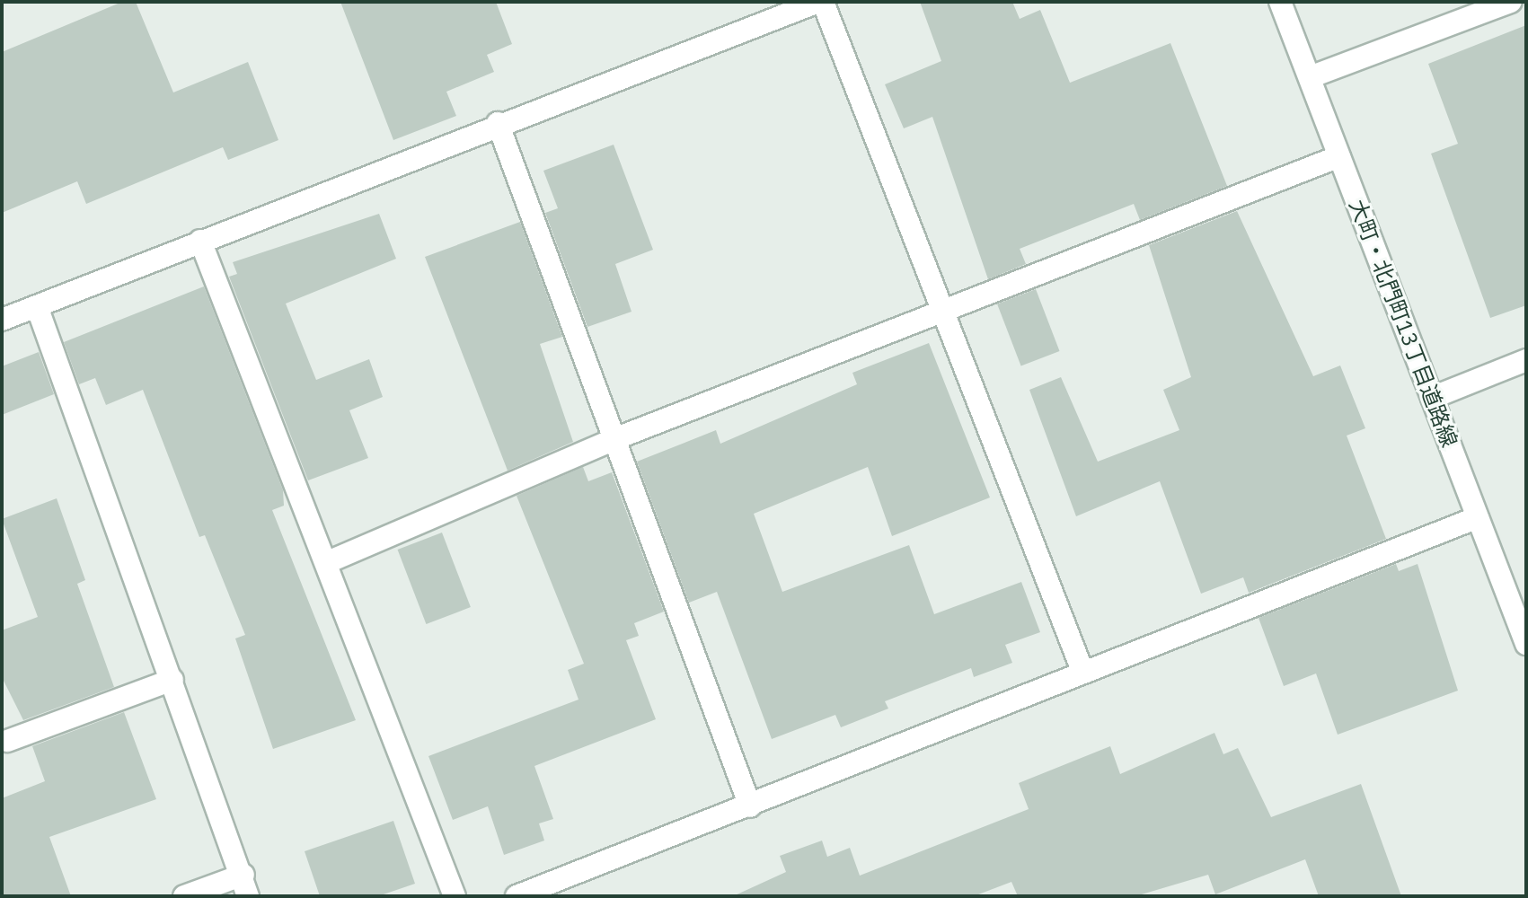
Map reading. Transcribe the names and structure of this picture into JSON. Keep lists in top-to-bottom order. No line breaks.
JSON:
{"streets":{"street":["大町・北門町13丁目道路線"]}}
